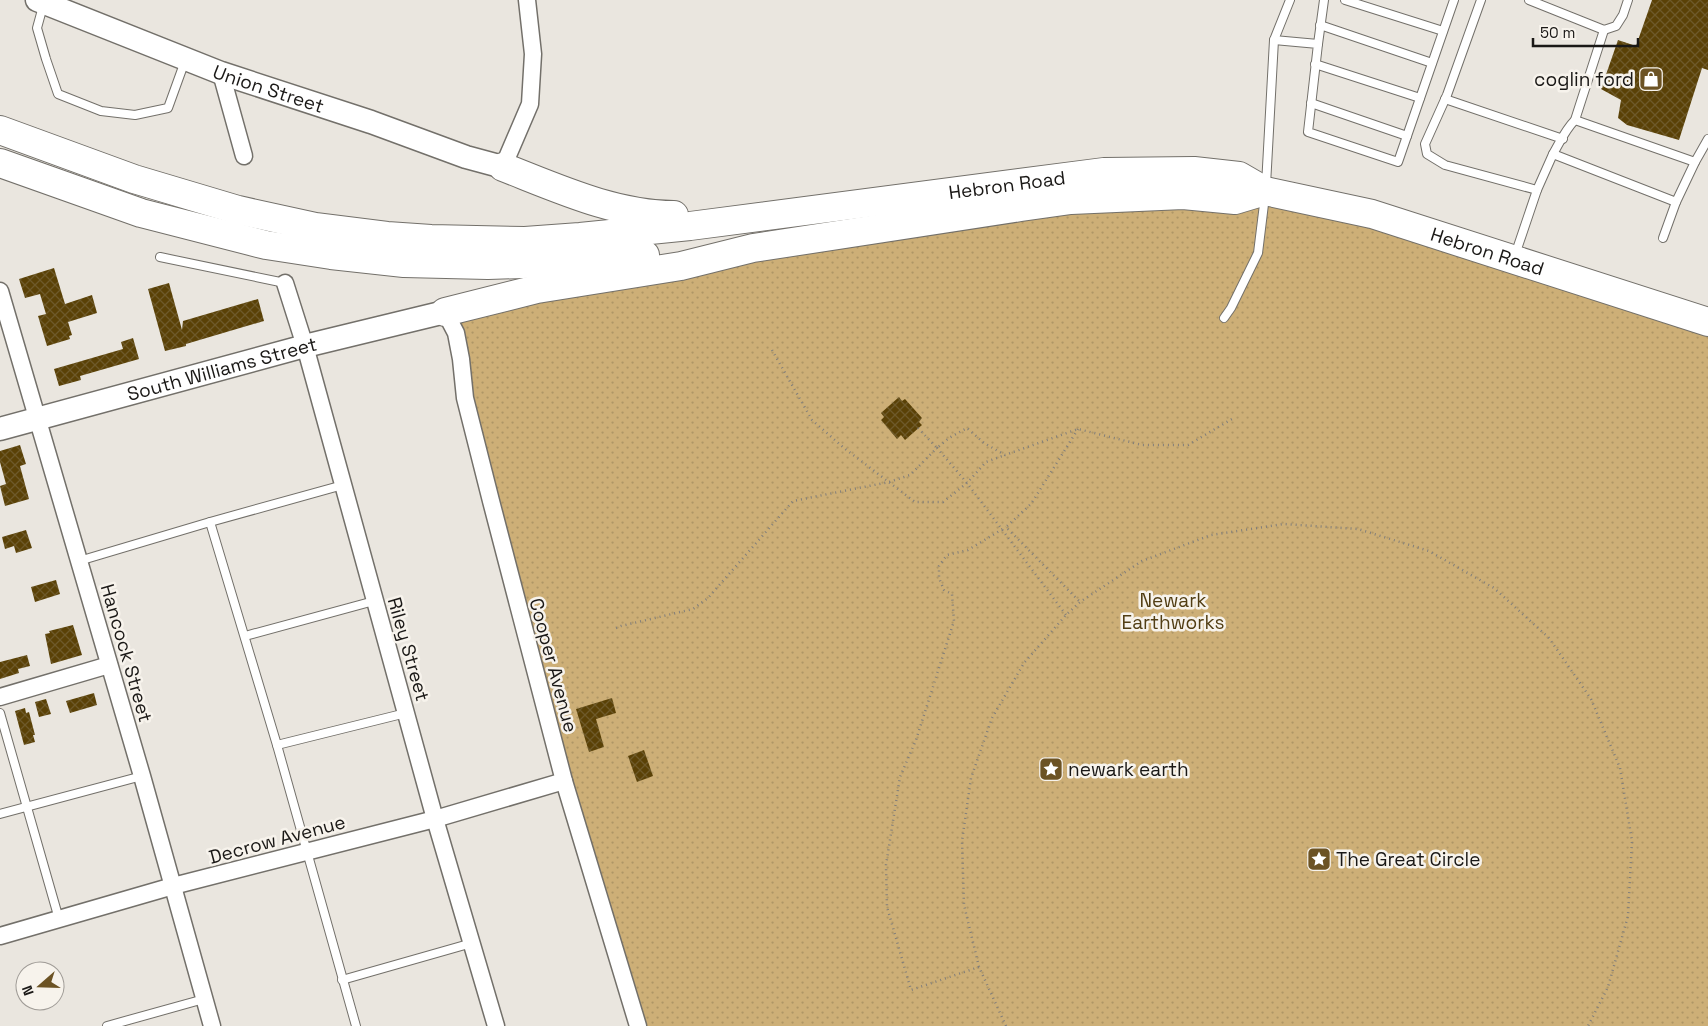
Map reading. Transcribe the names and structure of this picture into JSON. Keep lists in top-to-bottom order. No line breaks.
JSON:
{"streets":{"highway":["Hebron Road"],"street":["Union Street","South Williams Street","Riley Street","Hancock Street","Cooper Avenue","Decrow Avenue"]},"crossings":[["South Williams Street","Riley Street"],["South Williams Street","Hancock Street"],["South Williams Street","Cooper Avenue"],["Riley Street","Decrow Avenue"],["Hancock Street","Decrow Avenue"],["Cooper Avenue","Decrow Avenue"]],"parks":["Newark Earthworks"],"places":{"shop":["coglin ford"],"place":["newark earth","The Great Circle"]},"scale_bar":"50 m","north":"left"}
